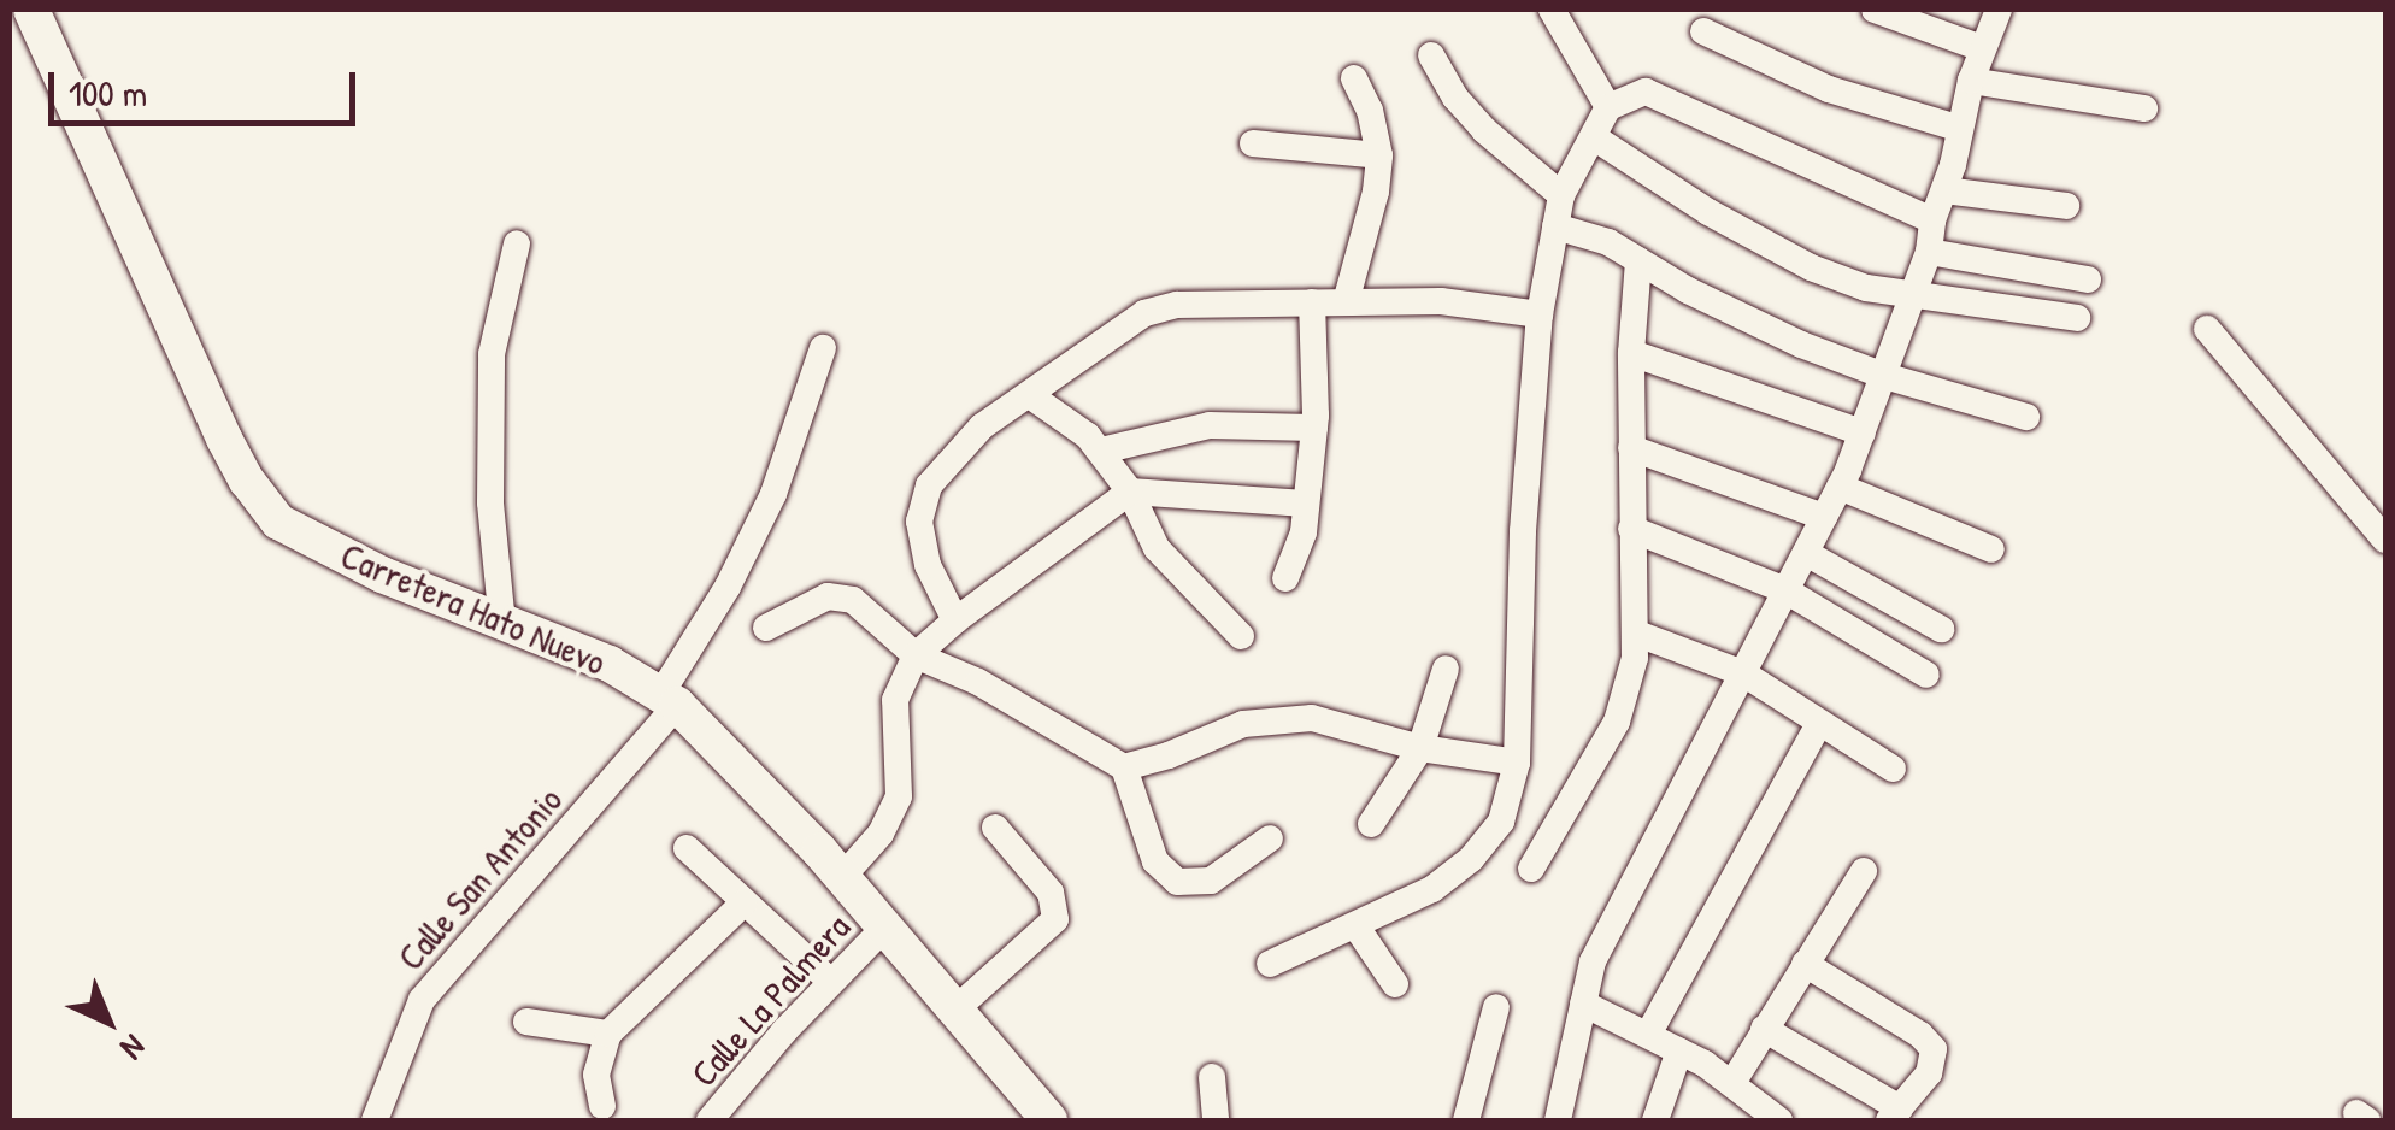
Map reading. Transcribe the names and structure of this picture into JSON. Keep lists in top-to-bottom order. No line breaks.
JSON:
{"streets":{"main road":["Carretera Hato Nuevo"],"street":["Calle San Antonio","Calle La Palmera"]},"crossings":[["Carretera Hato Nuevo","Calle San Antonio"],["Carretera Hato Nuevo","Calle La Palmera"]],"scale_bar":"100 m","north":"bottom right"}
